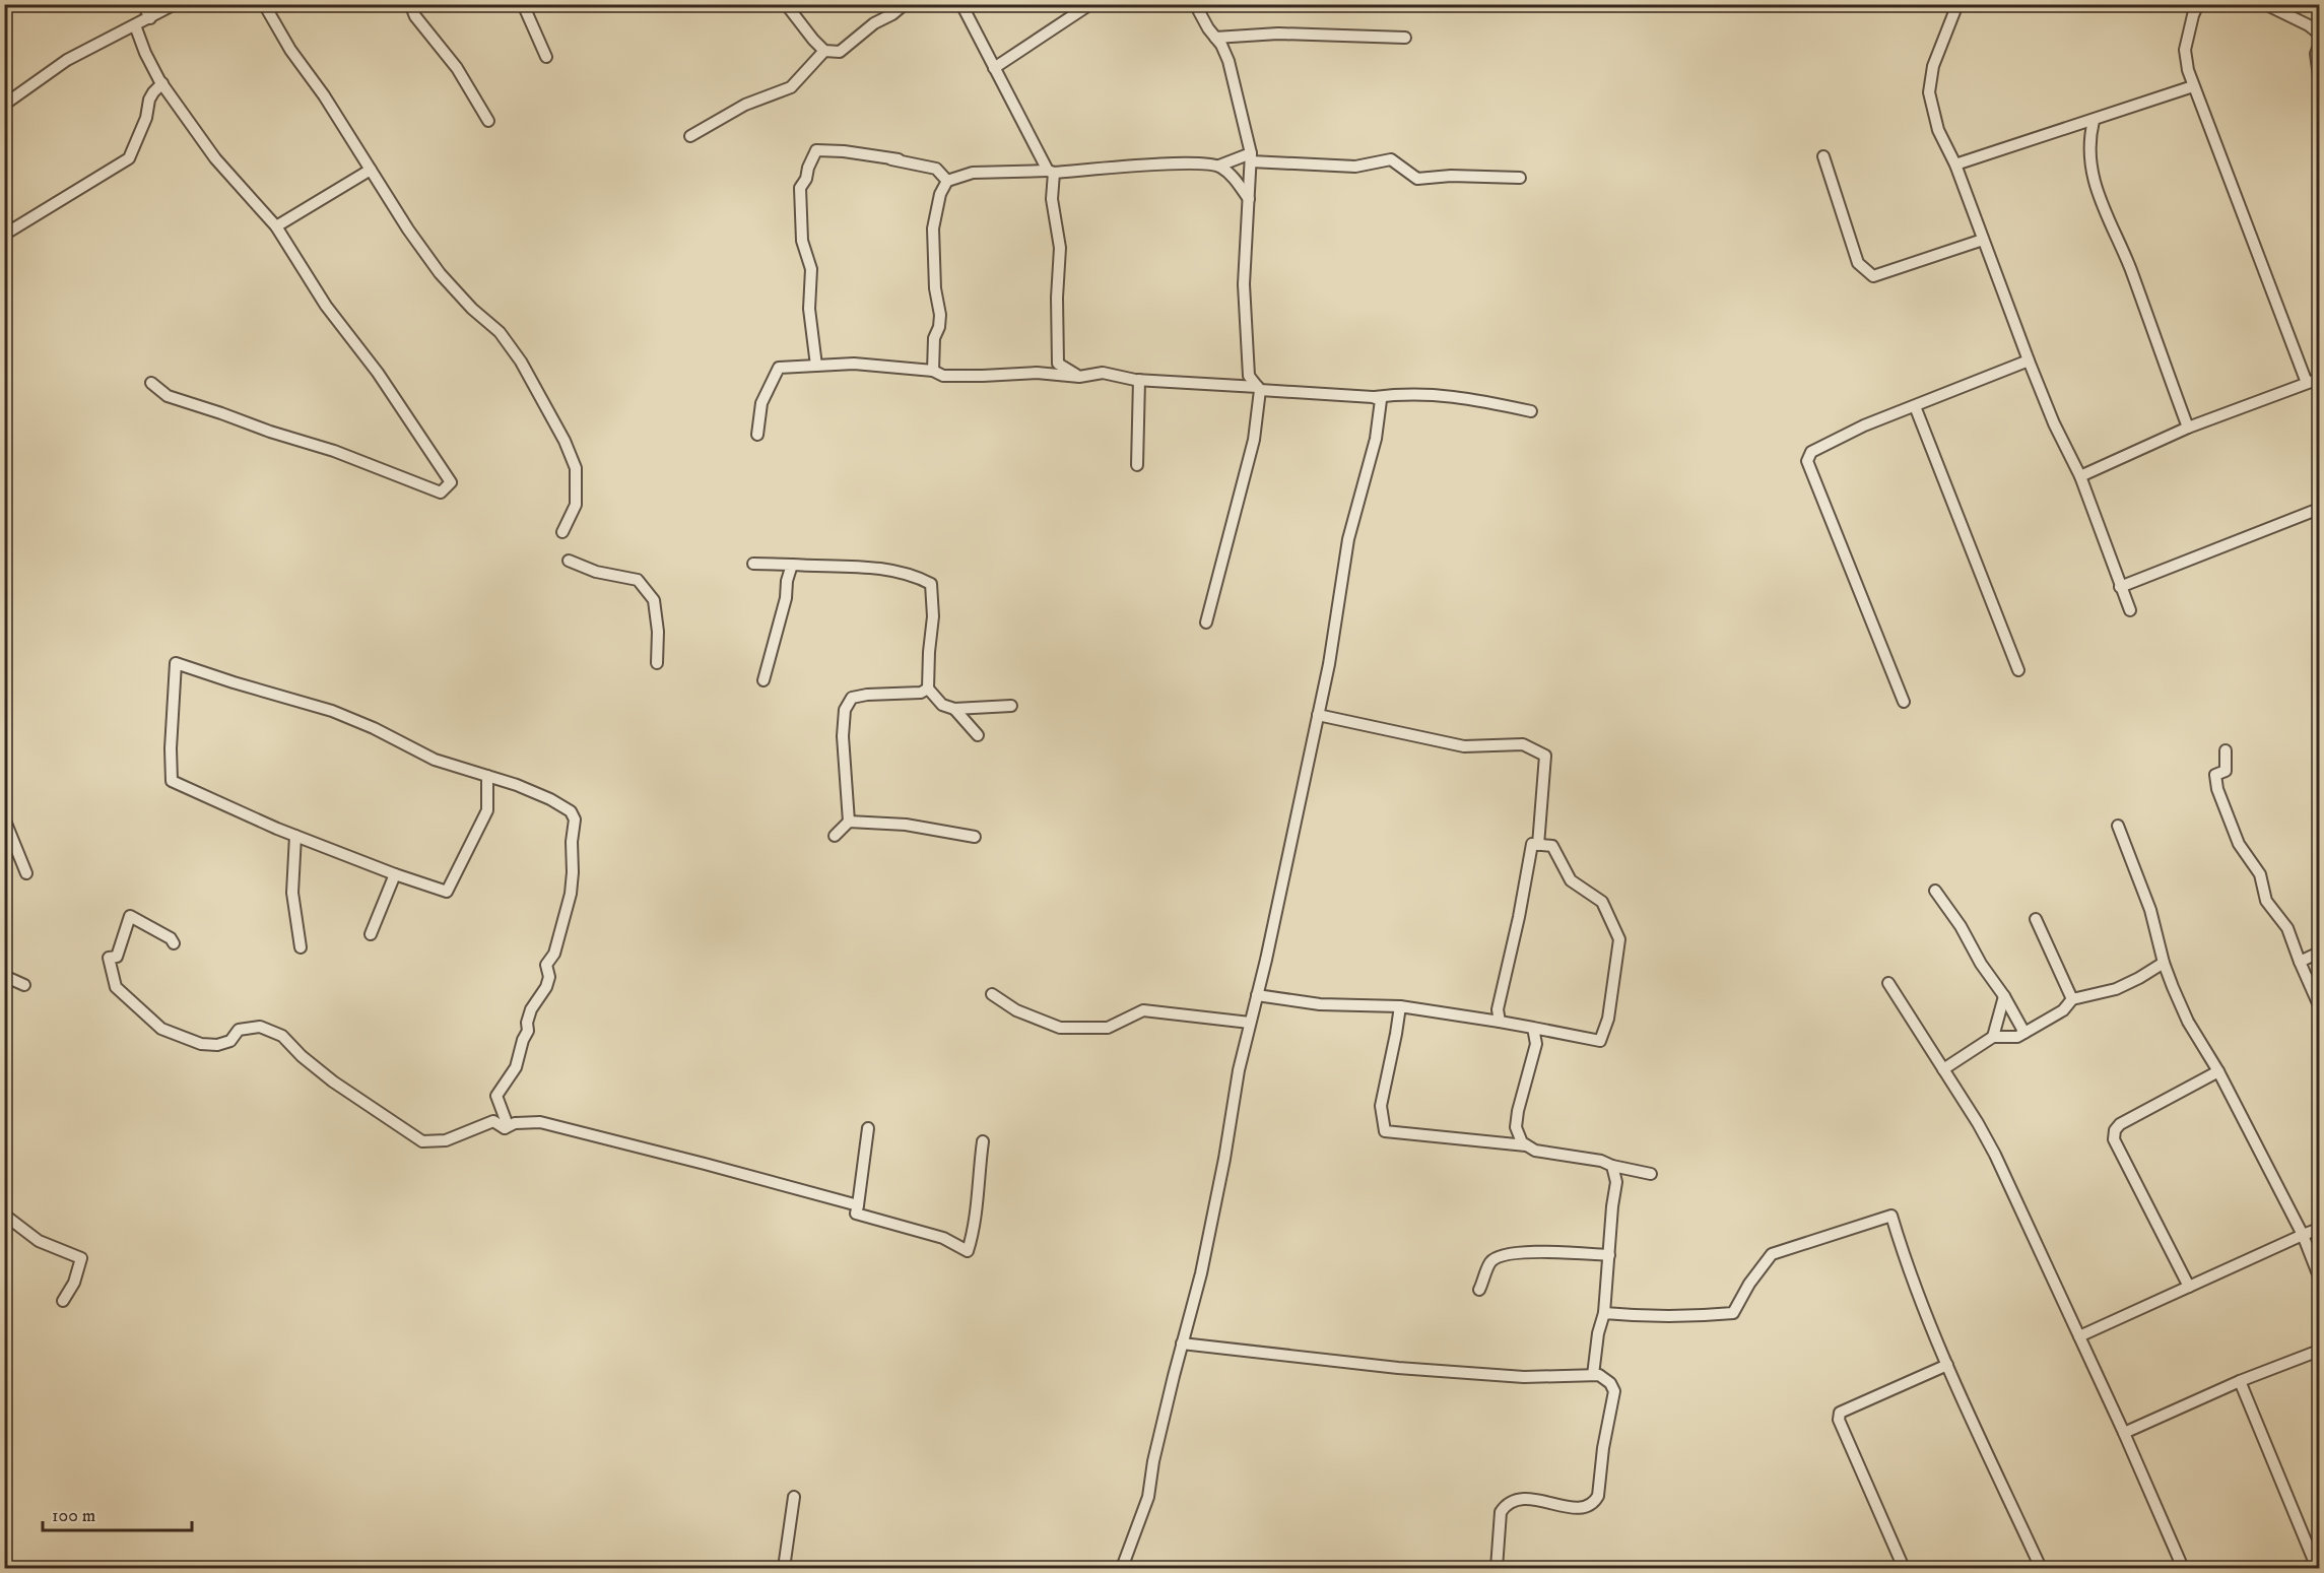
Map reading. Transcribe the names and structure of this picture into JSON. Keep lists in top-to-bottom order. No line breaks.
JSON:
{"scale_bar":"100 m"}
